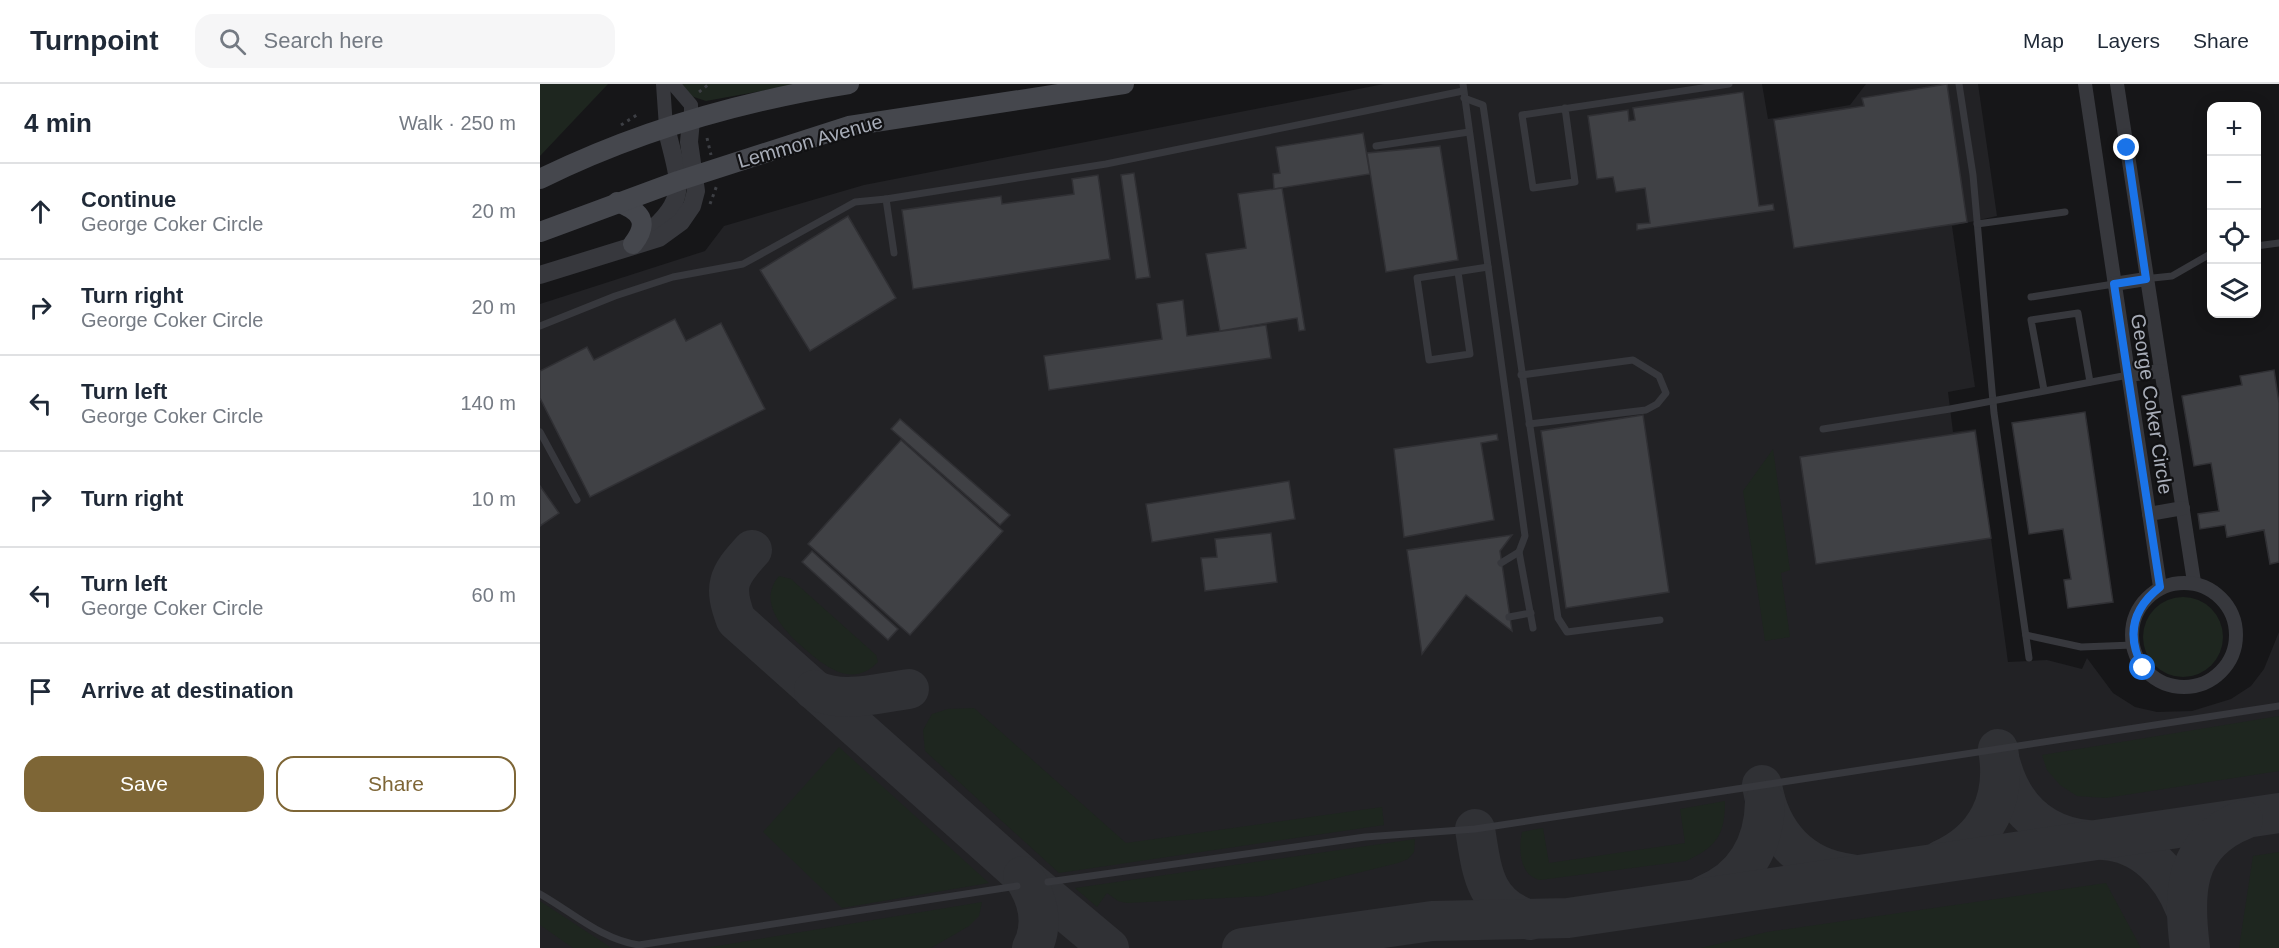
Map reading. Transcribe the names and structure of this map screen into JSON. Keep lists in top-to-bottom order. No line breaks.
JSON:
{"streets":{"main road":["Lemmon Avenue"],"street":["George Coker Circle"]},"page":{"header":"Turnpoint","search":"Search here","nav":["Map","Layers","Share"],"heading":["4 min","Walk · 250 m"],"map_buttons":["+","−"],"list":[["Continue","George Coker Circle","20 m"],["Turn right","George Coker Circle","20 m"],["Turn left","George Coker Circle","140 m"],["Turn right","10 m"],["Turn left","George Coker Circle","60 m"],"Arrive at destination"],"buttons":["Save","Share"]}}
